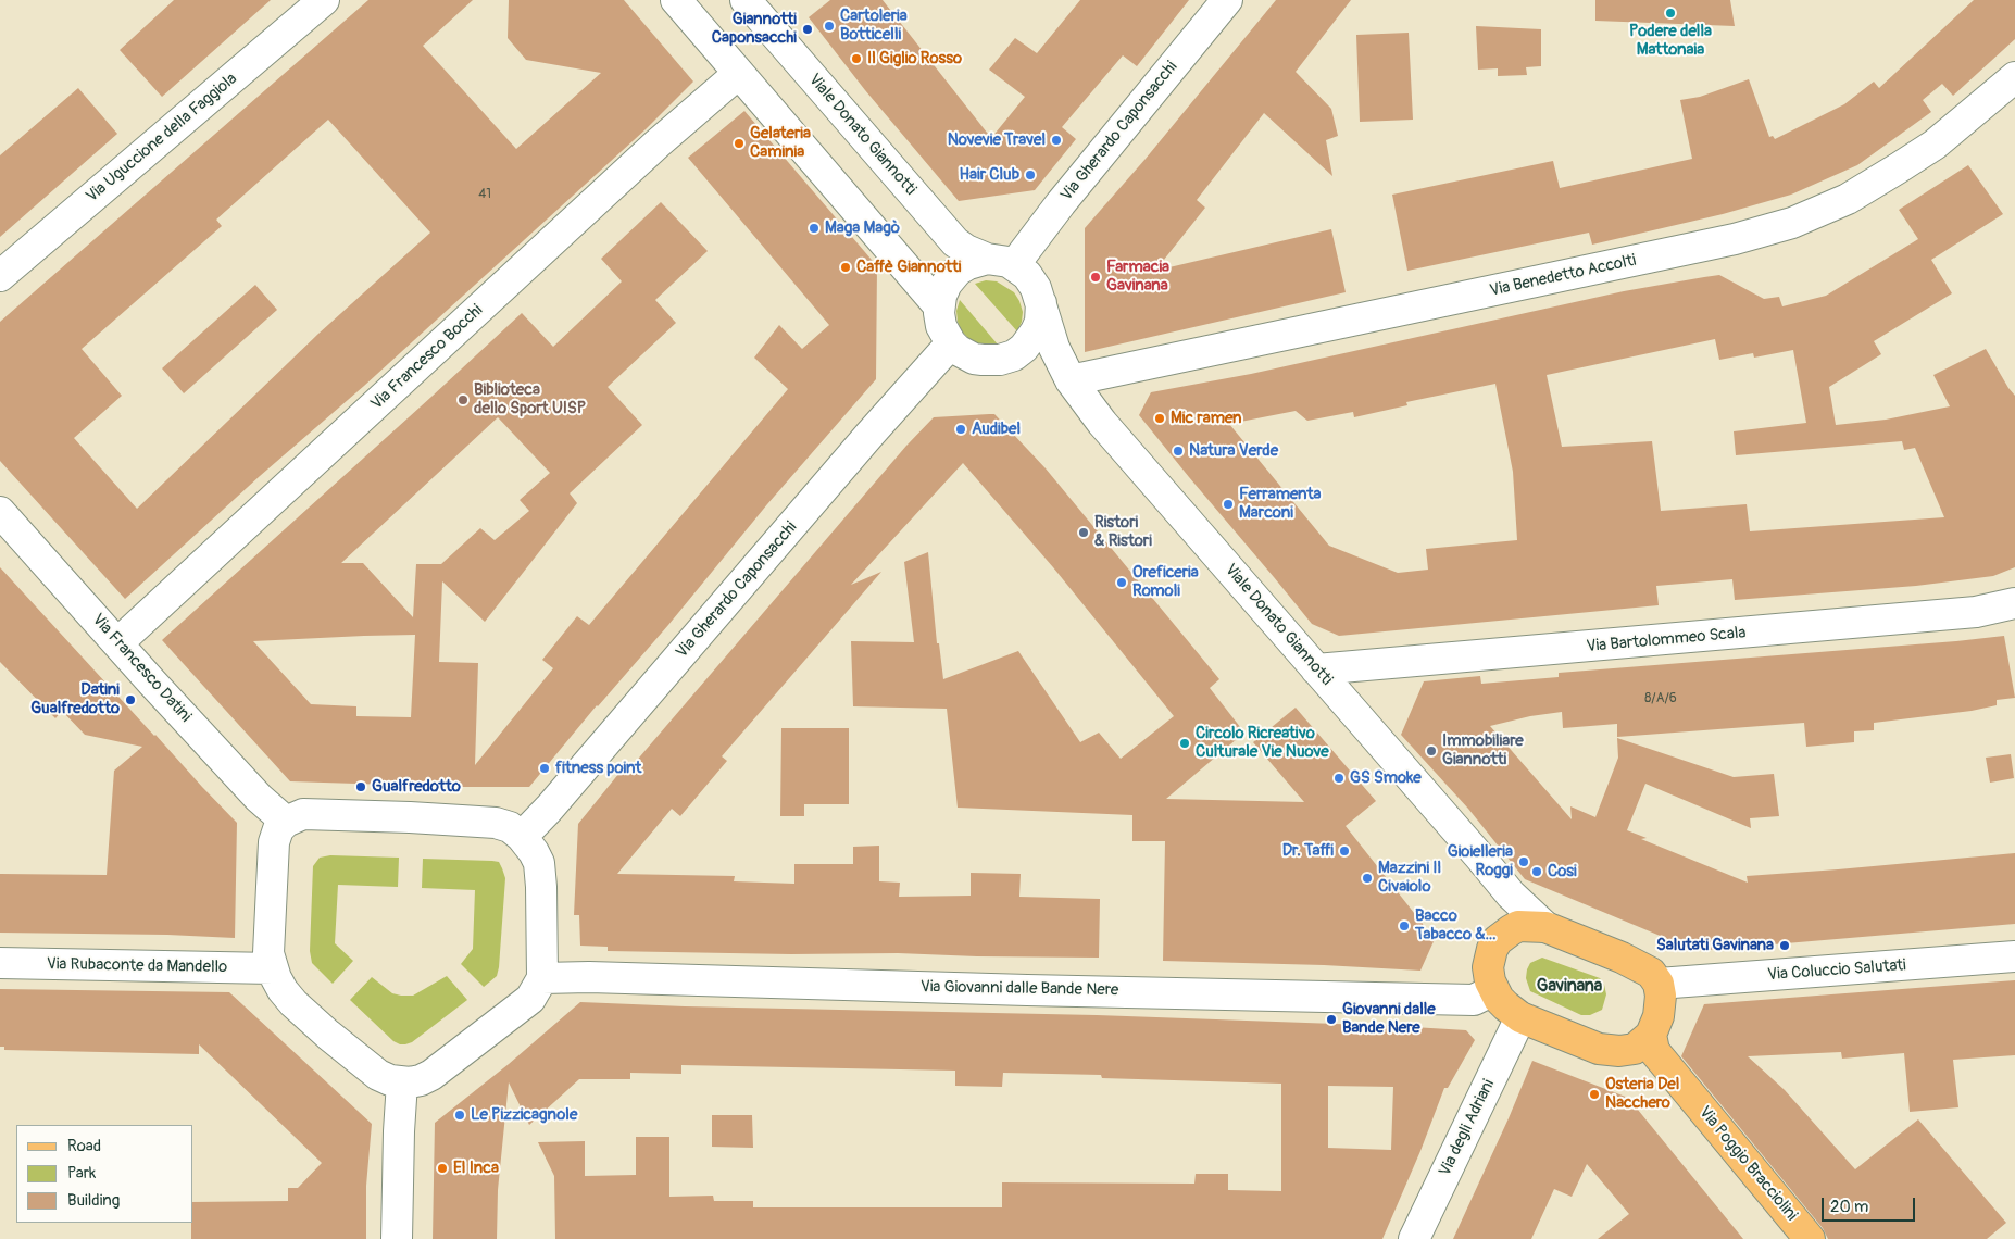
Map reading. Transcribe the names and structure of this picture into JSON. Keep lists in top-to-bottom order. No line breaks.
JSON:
{"streets":{"main road":["Via Poggio Bracciolini"],"street":["Via Gherardo Caponsacchi","Viale Donato Giannotti","Via Uguccione della Faggiola","Via Benedetto Accolti","Via Francesco Bocchi","Via Bartolommeo Scala","Via Francesco Datini","Via Rubaconte da Mandello","Via Coluccio Salutati","Via Giovanni dalle Bande Nere","Via degli Adriani"]},"crossings":[["Via Gherardo Caponsacchi","Viale Donato Giannotti"],["Viale Donato Giannotti","Via Benedetto Accolti"],["Viale Donato Giannotti","Via Bartolommeo Scala"],["Via Francesco Bocchi","Via Francesco Datini"]],"districts":["Gavinana"],"places":["Podere della Mattonaia","Cartoleria Botticelli","Giannotti Caponsacchi","Il Giglio Rosso","Novevie Travel","Gelateria Caminia","Hair Club","Maga Magò","Caffè Giannotti","Farmacia Gavinana","Biblioteca dello Sport UISP","Mic ramen","Audibel","Natura Verde","Ferramenta Marconi","Ristori & Ristori","Oreficeria Romoli","Datini Gualfredotto","Circolo Ricreativo Culturale Vie Nuove","Immobiliare Giannotti","fitness point","GS Smoke","Gualfredotto","Dr. Taffi","Gioielleria Roggi","Cosi","Mazzini Il Civaiolo","Bacco Tabacco &...","Salutati Gavinana","Giovanni dalle Bande Nere","Osteria Del Nacchero","Le Pizzicagnole","El Inca"],"house_numbers":["41","8/A/6"],"legend":["Road","Park","Building"],"scale_bar":"20 m"}
